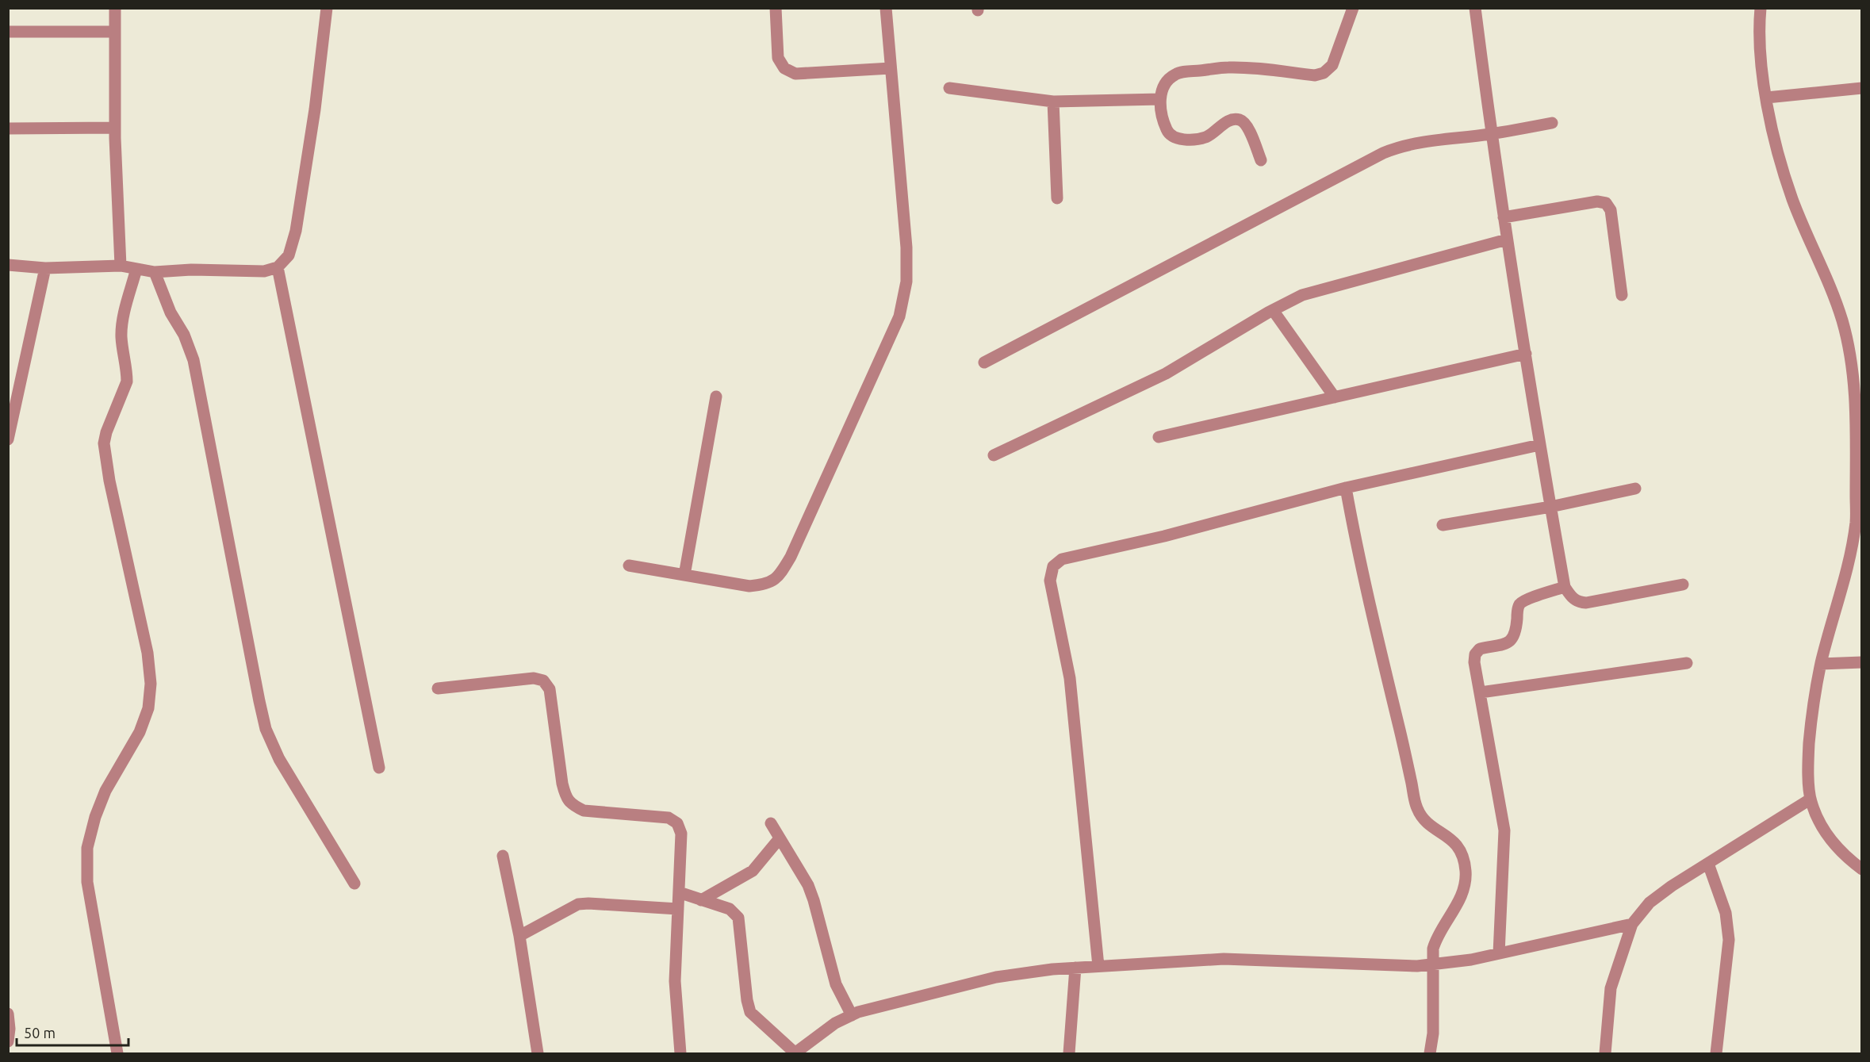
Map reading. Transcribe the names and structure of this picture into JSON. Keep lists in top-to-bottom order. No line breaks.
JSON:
{"scale_bar":"50 m"}
